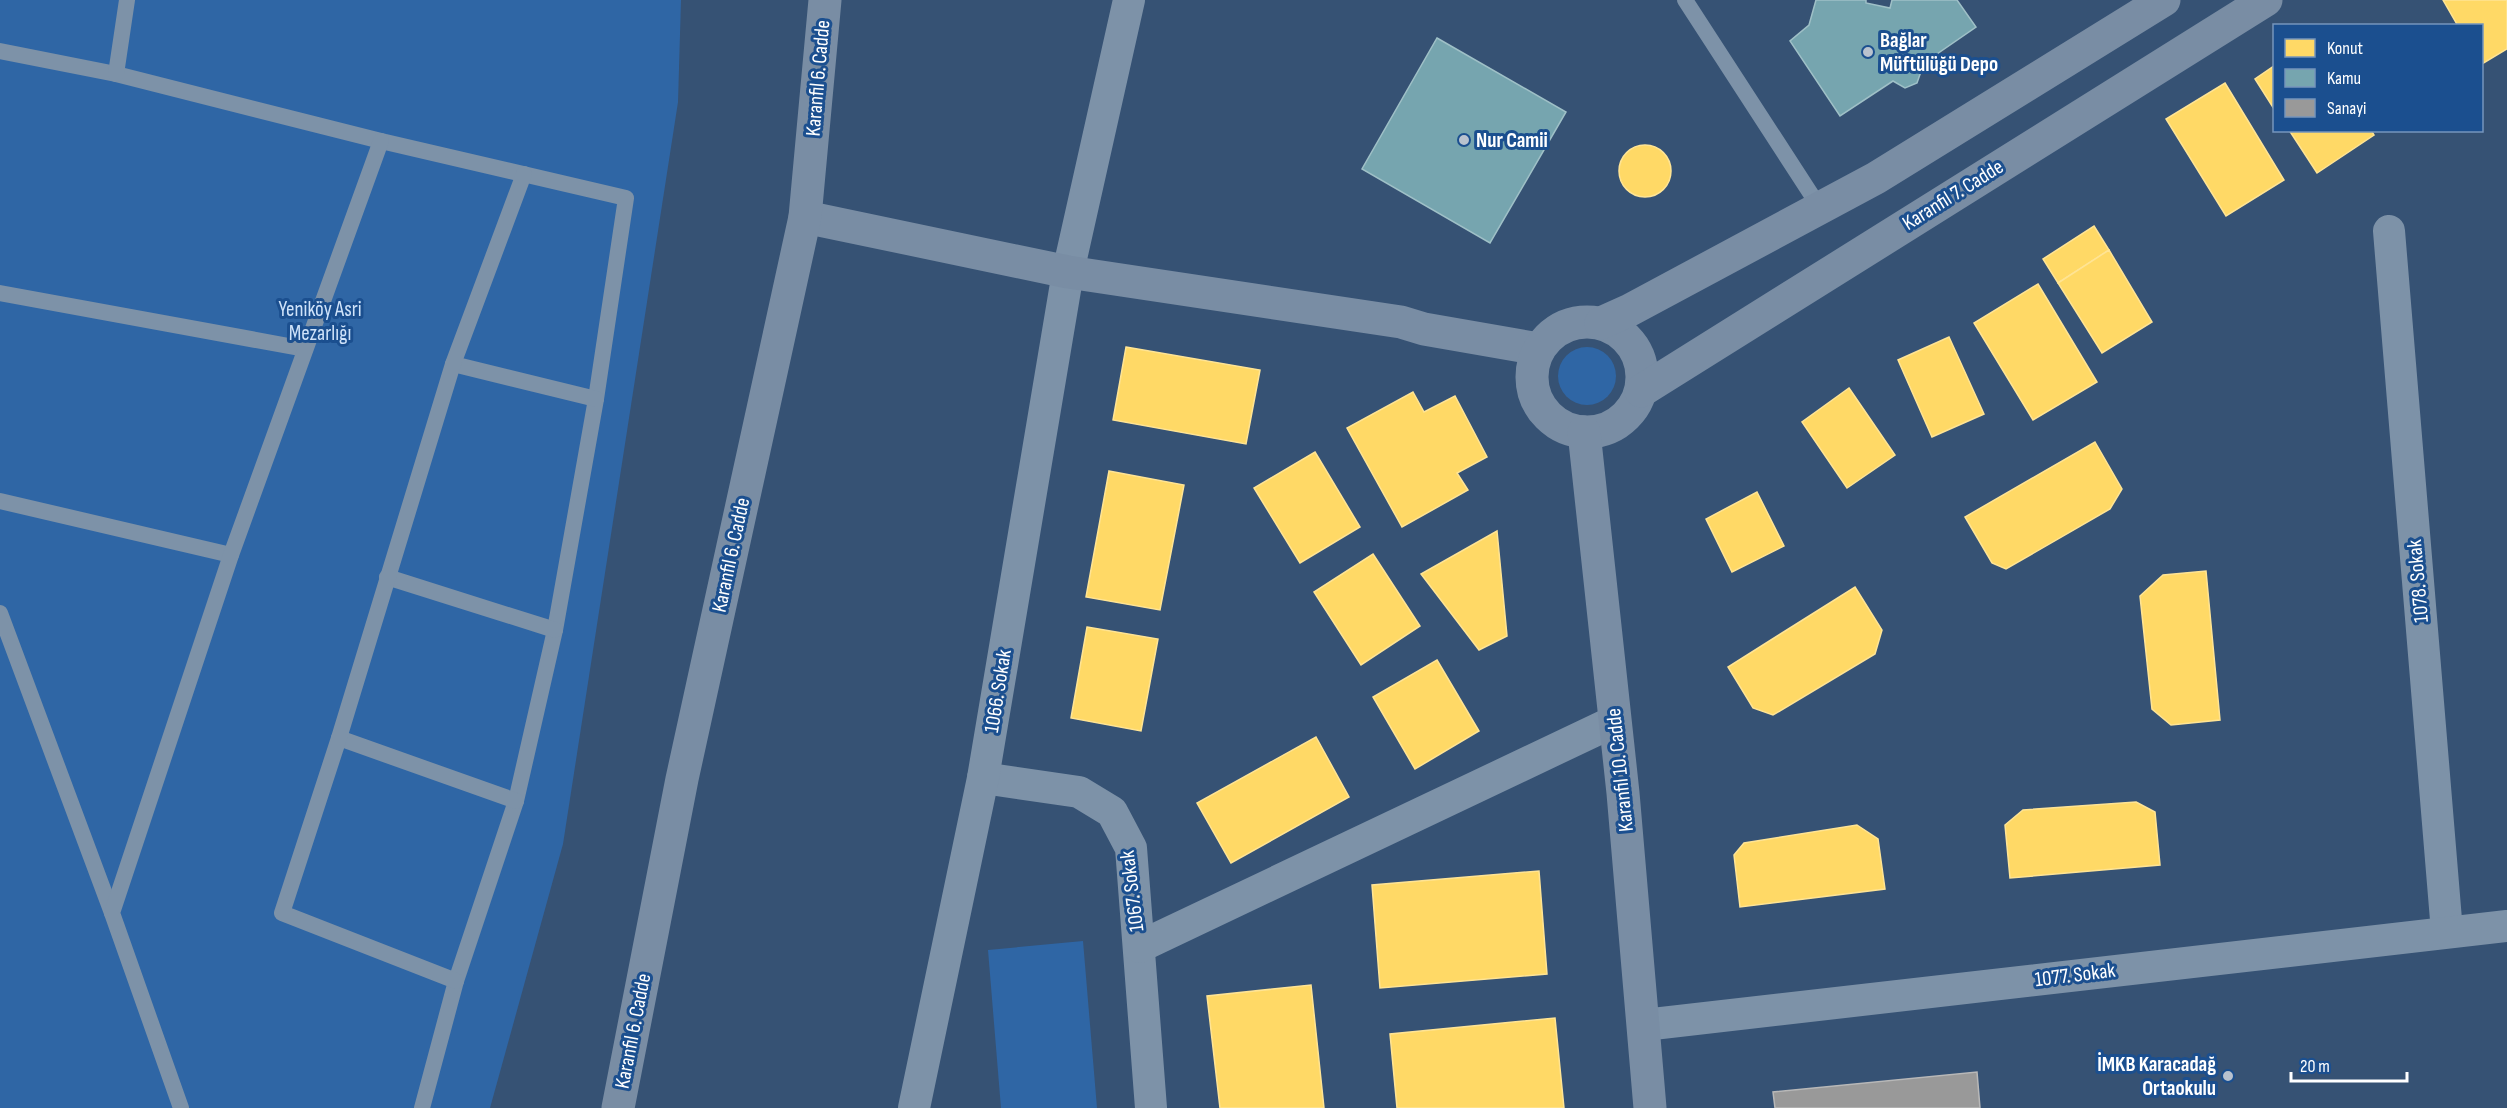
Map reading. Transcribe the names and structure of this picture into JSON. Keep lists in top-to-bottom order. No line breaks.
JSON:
{"streets":{"street":["Karanfil 6. Cadde","Karanfil 7. Cadde","1078. Sokak","1066. Sokak","Karanfil 10. Cadde","1067. Sokak","1077. Sokak"]},"crossings":[["Karanfil 7. Cadde","Karanfil 10. Cadde"],["1078. Sokak","1077. Sokak"],["1066. Sokak","1067. Sokak"],["Karanfil 10. Cadde","1077. Sokak"]],"parks":["Yeniköy Asri Mezarlığı"],"places":["Bağlar Müftülüğü Depo","Nur Camii","İMKB Karacadağ Ortaokulu"],"legend":["Konut","Kamu","Sanayi"],"scale_bar":"20 m"}
